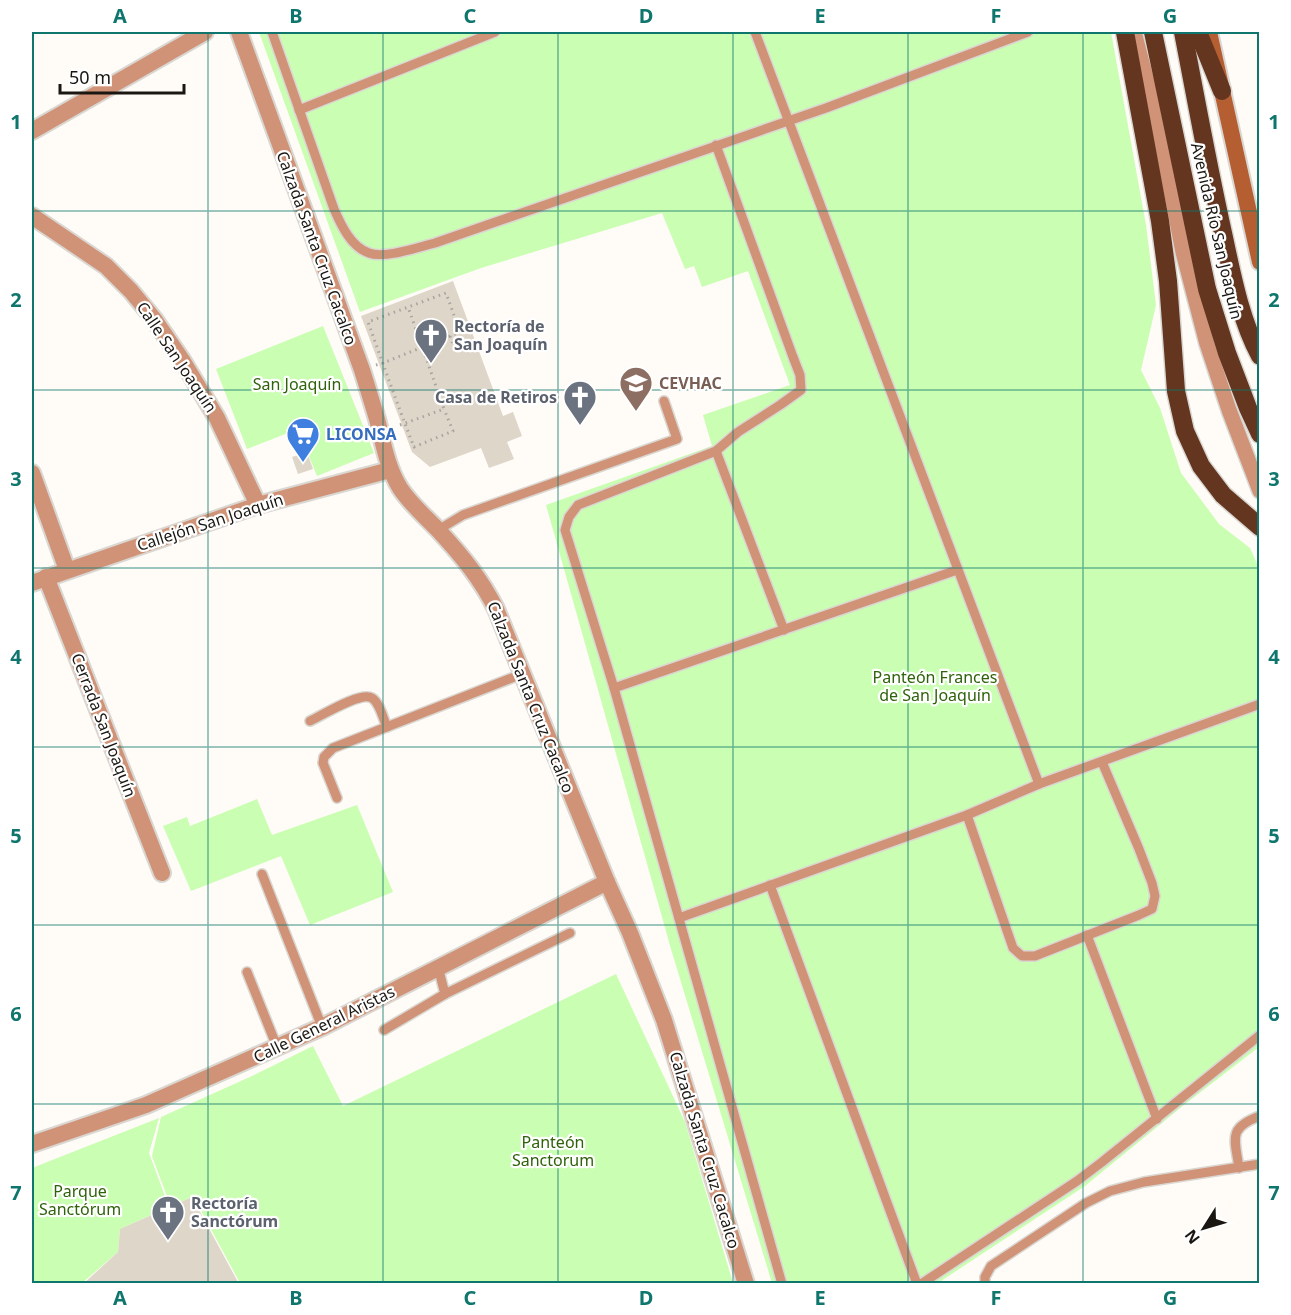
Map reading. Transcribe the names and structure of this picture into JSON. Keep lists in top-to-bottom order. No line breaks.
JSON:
{"streets":{"highway":["Avenida Río San Joaquín"],"street":["Calzada Santa Cruz Cacalco","Calle San Joaquín","Callejón San Joaquín","Cerrada San Joaquín","Calle General Aristas"]},"crossings":[["Calzada Santa Cruz Cacalco","Callejón San Joaquín"],["Calzada Santa Cruz Cacalco","Calle General Aristas"],["Calle San Joaquín","Callejón San Joaquín"],["Callejón San Joaquín","Cerrada San Joaquín"]],"parks":["San Joaquín","Panteón Frances de San Joaquín","Panteón Sanctorum","Parque Sanctórum"],"places":{"church":["Rectoría de San Joaquín","Casa de Retiros","Rectoría Sanctórum"],"school or university":["CEVHAC"],"supermarket":["LICONSA"]},"scale_bar":"50 m","north":"bottom left","grid":{"columns":["A","B","C","D","E","F","G"],"rows":["1","2","3","4","5","6","7"]}}
